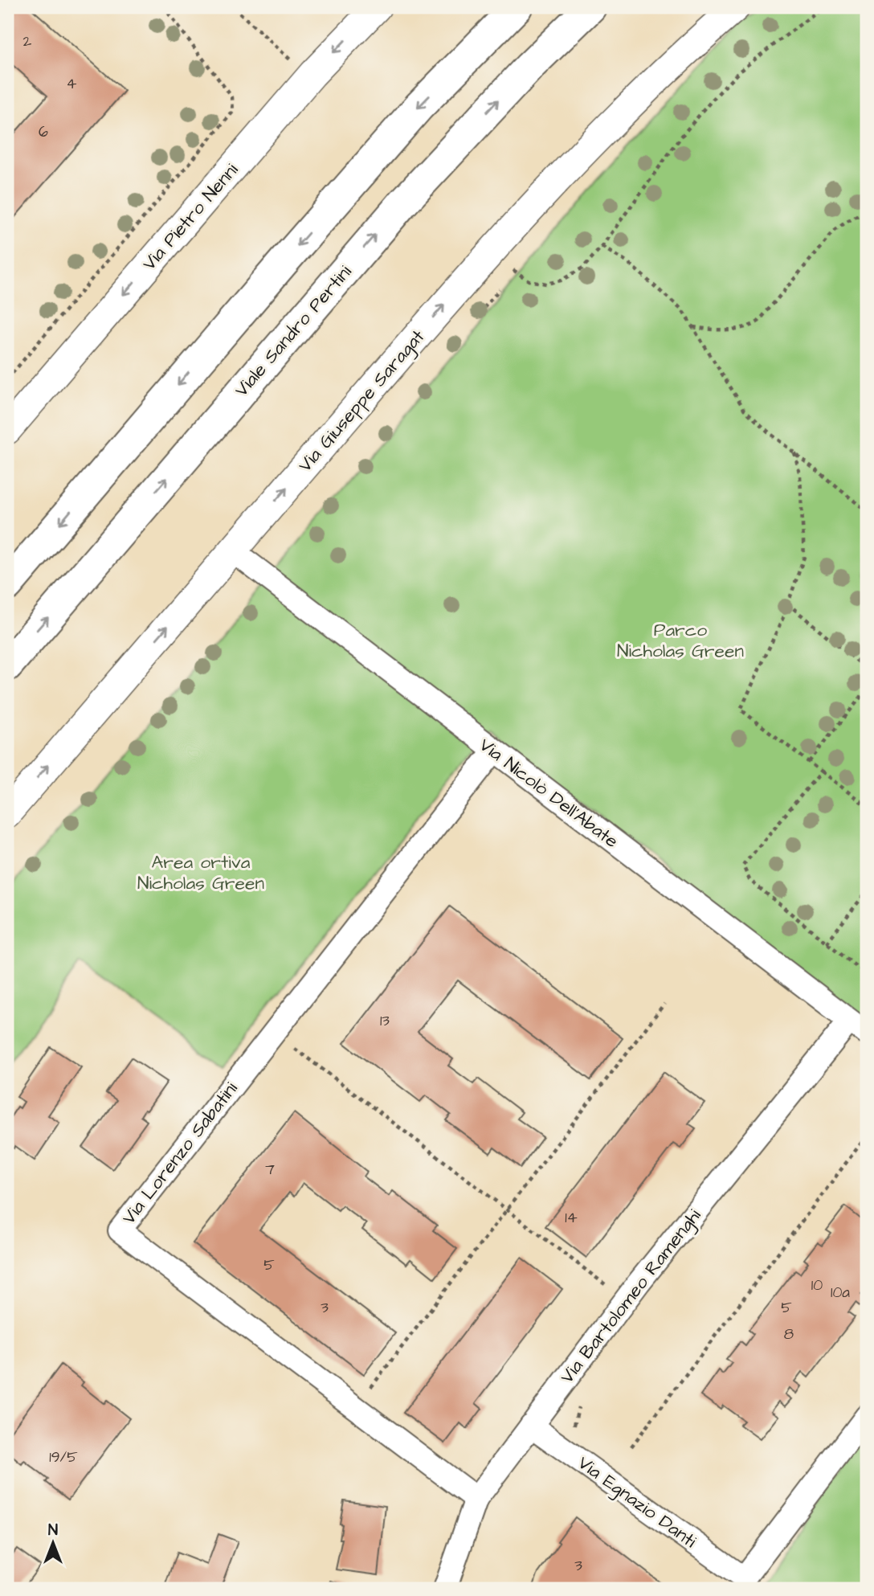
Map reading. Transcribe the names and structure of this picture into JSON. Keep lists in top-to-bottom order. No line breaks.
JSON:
{"streets":{"highway":["Viale Sandro Pertini"],"street":["Via Pietro Nenni","Via Giuseppe Saragat","Via Nicolò Dell'Abate","Via Lorenzo Sabatini","Via Bartolomeo Ramenghi","Via Egnazio Danti"]},"crossings":[["Via Giuseppe Saragat","Via Nicolò Dell'Abate"],["Via Nicolò Dell'Abate","Via Lorenzo Sabatini"],["Via Nicolò Dell'Abate","Via Bartolomeo Ramenghi"],["Via Lorenzo Sabatini","Via Bartolomeo Ramenghi"],["Via Bartolomeo Ramenghi","Via Egnazio Danti"]],"one_way":["Via Pietro Nenni","Via Giuseppe Saragat"],"parks":["Parco Nicholas Green","Area ortiva Nicholas Green"],"house_numbers":["2","4","6","13","7","14","5","10","10a","3","5","8","19/5","3"],"north":"top"}
